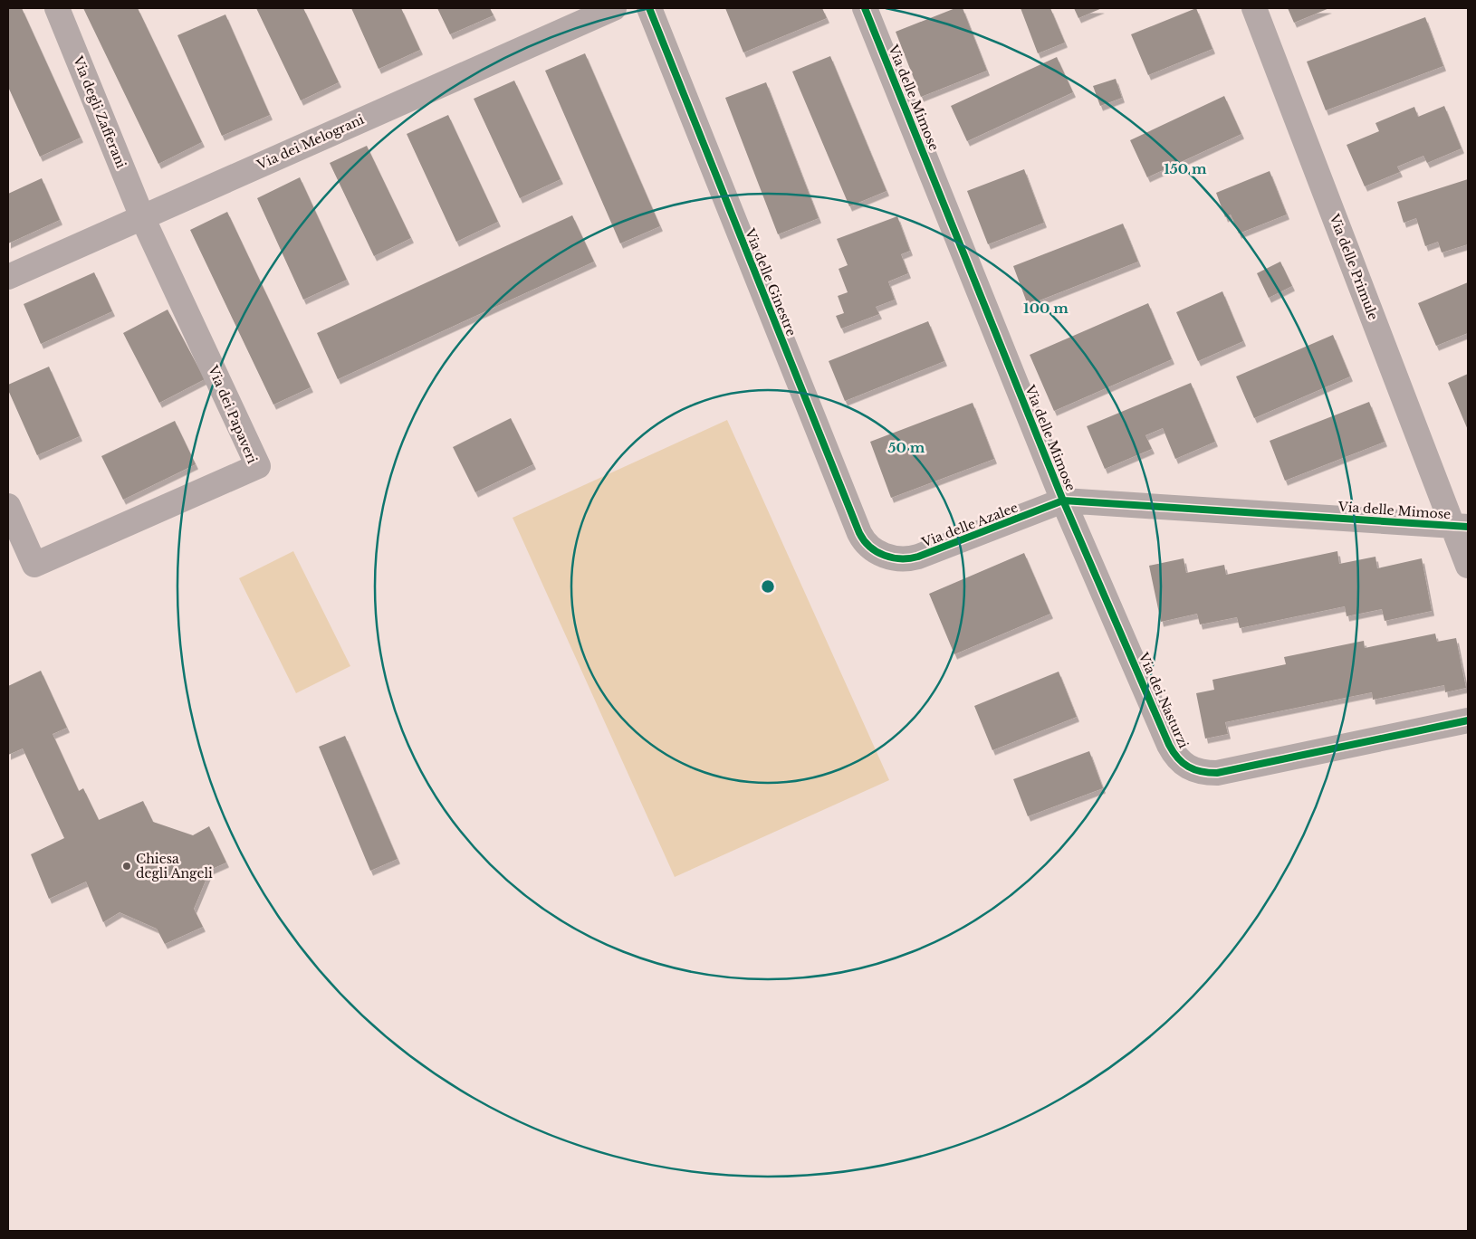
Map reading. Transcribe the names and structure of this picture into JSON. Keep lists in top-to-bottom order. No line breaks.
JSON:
{"streets":{"street":["Via delle Mimose","Via degli Zafferani","Via dei Melograni","Via delle Primule","Via delle Ginestre","Via dei Papaveri","Via delle Azalee","Via dei Nasturzi"]},"crossings":[["Via delle Mimose","Via delle Primule"],["Via delle Mimose","Via delle Azalee"],["Via delle Mimose","Via dei Nasturzi"],["Via degli Zafferani","Via dei Melograni"],["Via degli Zafferani","Via dei Papaveri"],["Via dei Melograni","Via dei Papaveri"],["Via delle Ginestre","Via delle Azalee"],["Via delle Azalee","Via dei Nasturzi"]],"places":["Chiesa degli Angeli"],"rings":["150 m","100 m","50 m"]}
